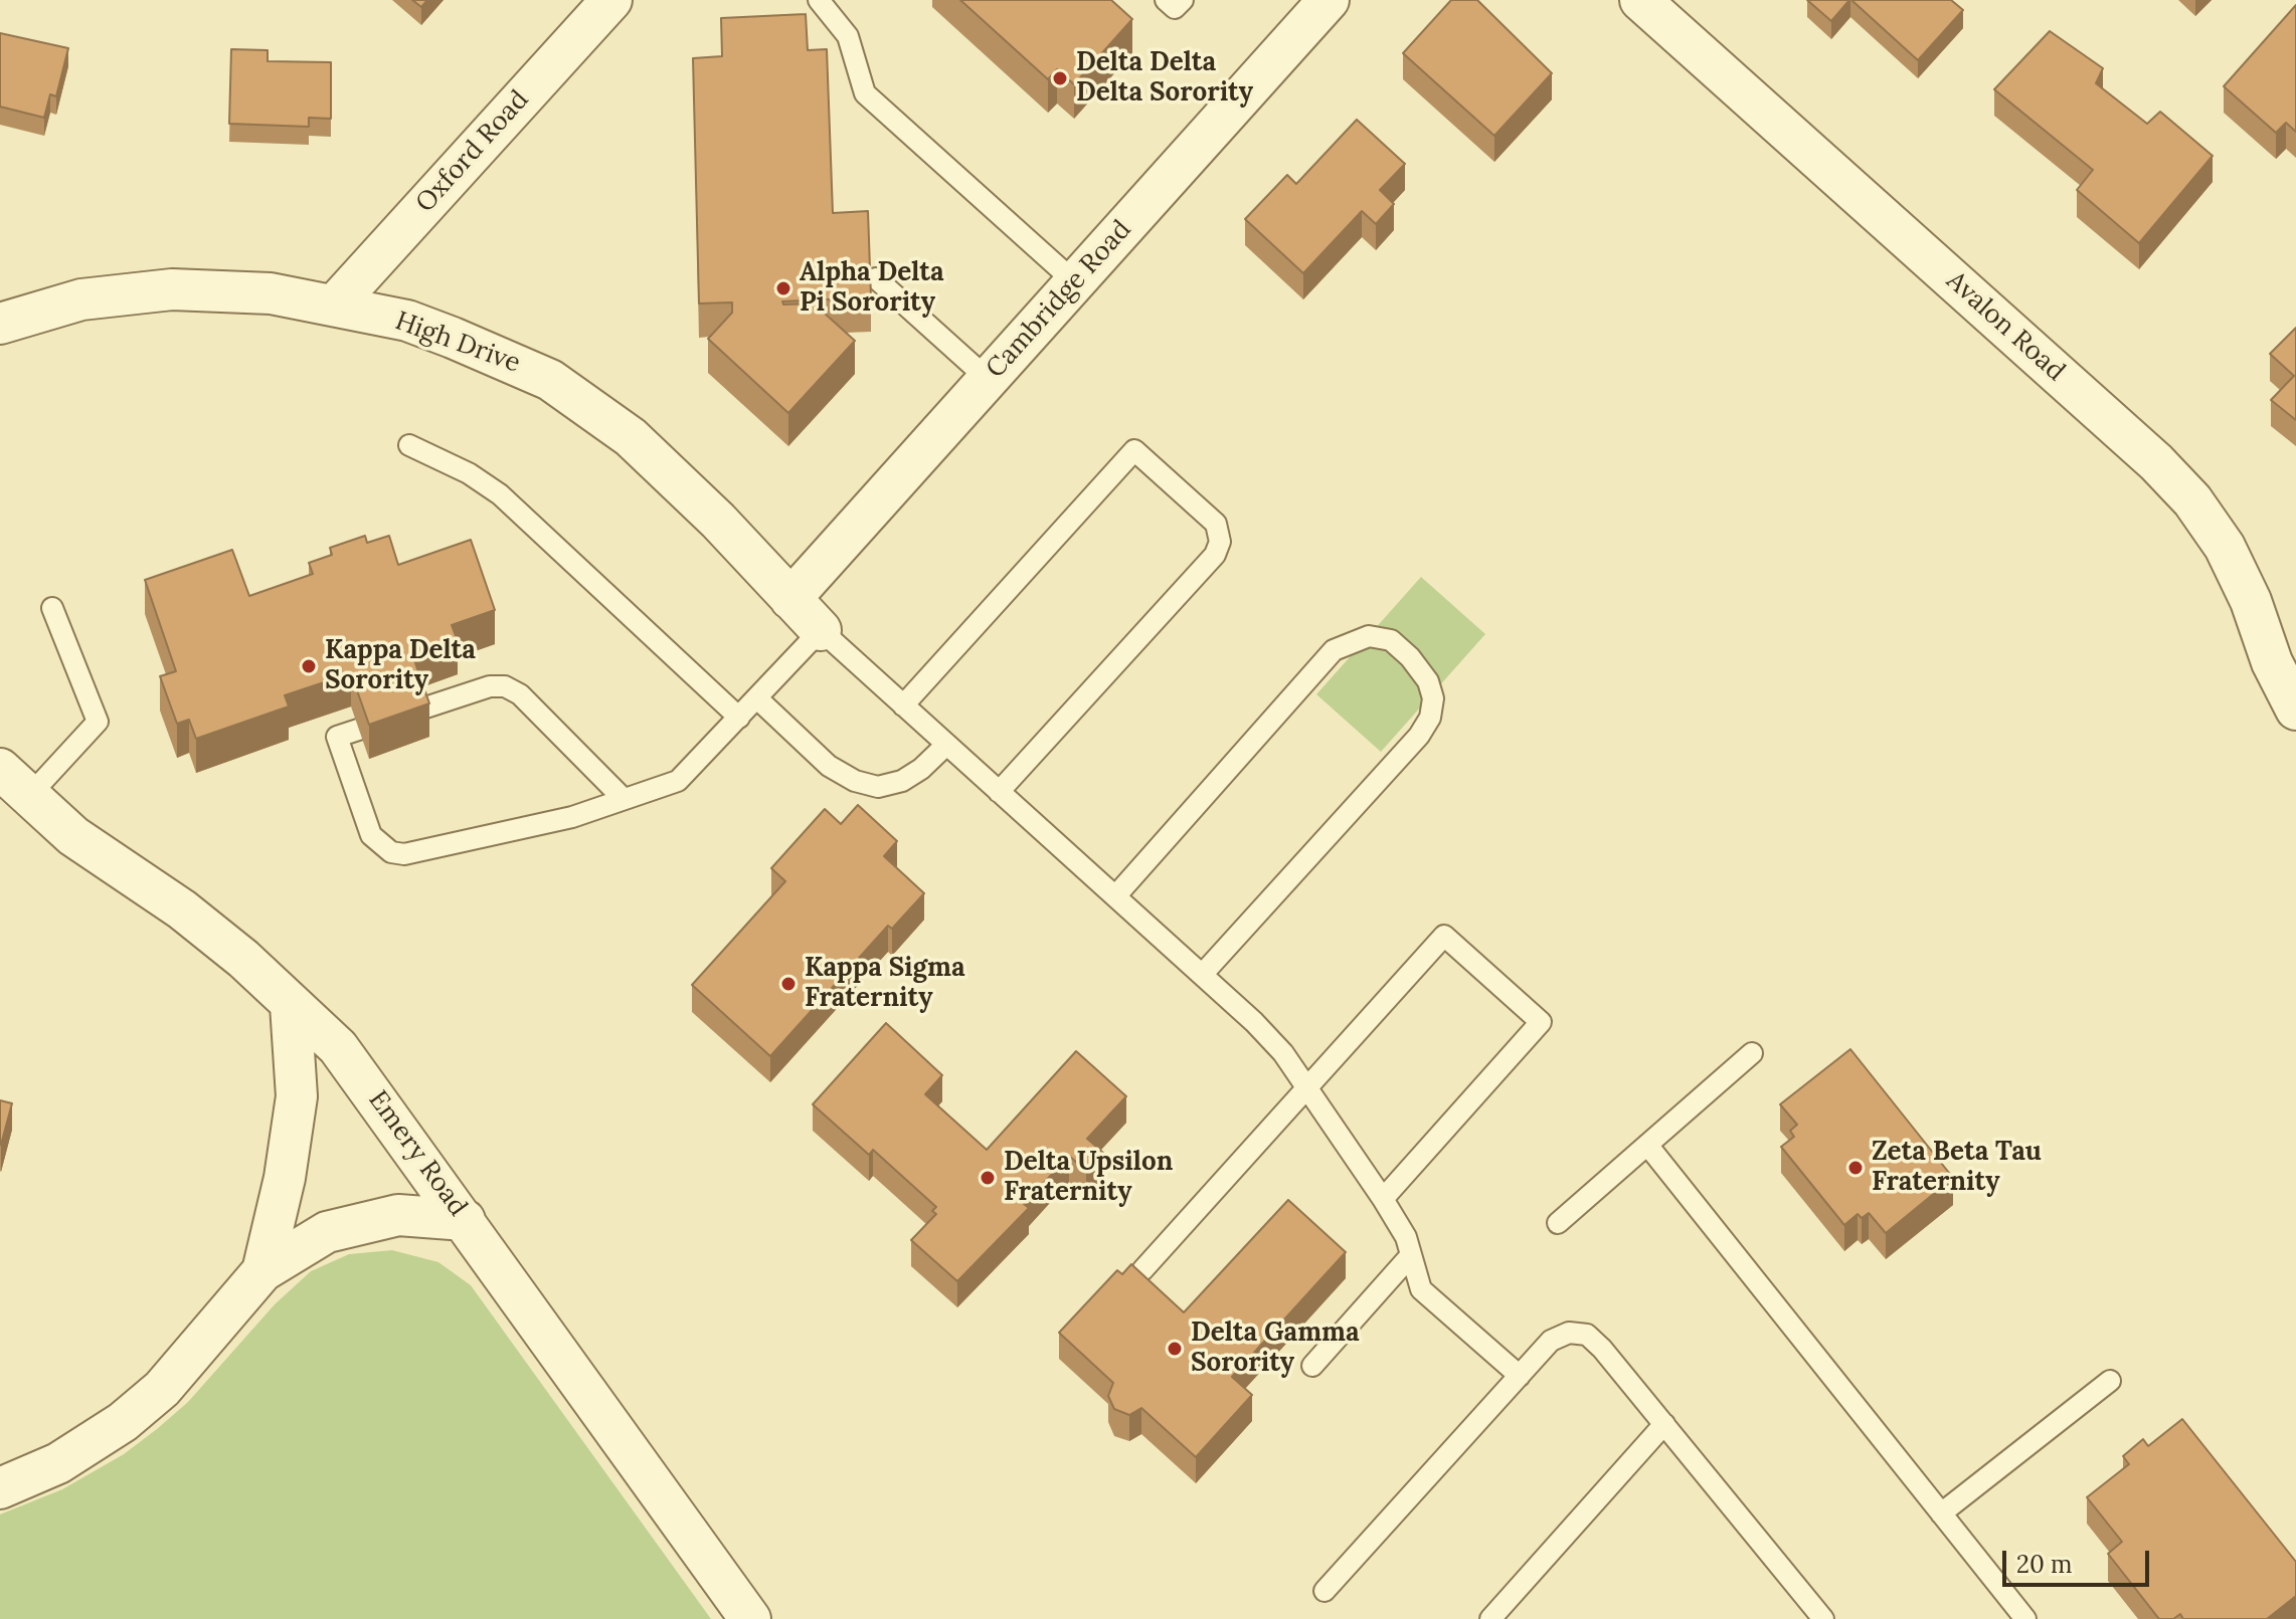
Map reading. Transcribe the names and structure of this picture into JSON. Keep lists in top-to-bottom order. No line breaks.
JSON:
{"streets":{"street":["Oxford Road","Cambridge Road","Avalon Road","High Drive","Emery Road"]},"crossings":[["Oxford Road","High Drive"],["Cambridge Road","High Drive"]],"places":["Delta Delta Delta Sorority","Alpha Delta Pi Sorority","Kappa Delta Sorority","Kappa Sigma Fraternity","Zeta Beta Tau Fraternity","Delta Upsilon Fraternity","Delta Gamma Sorority"],"scale_bar":"20 m"}
